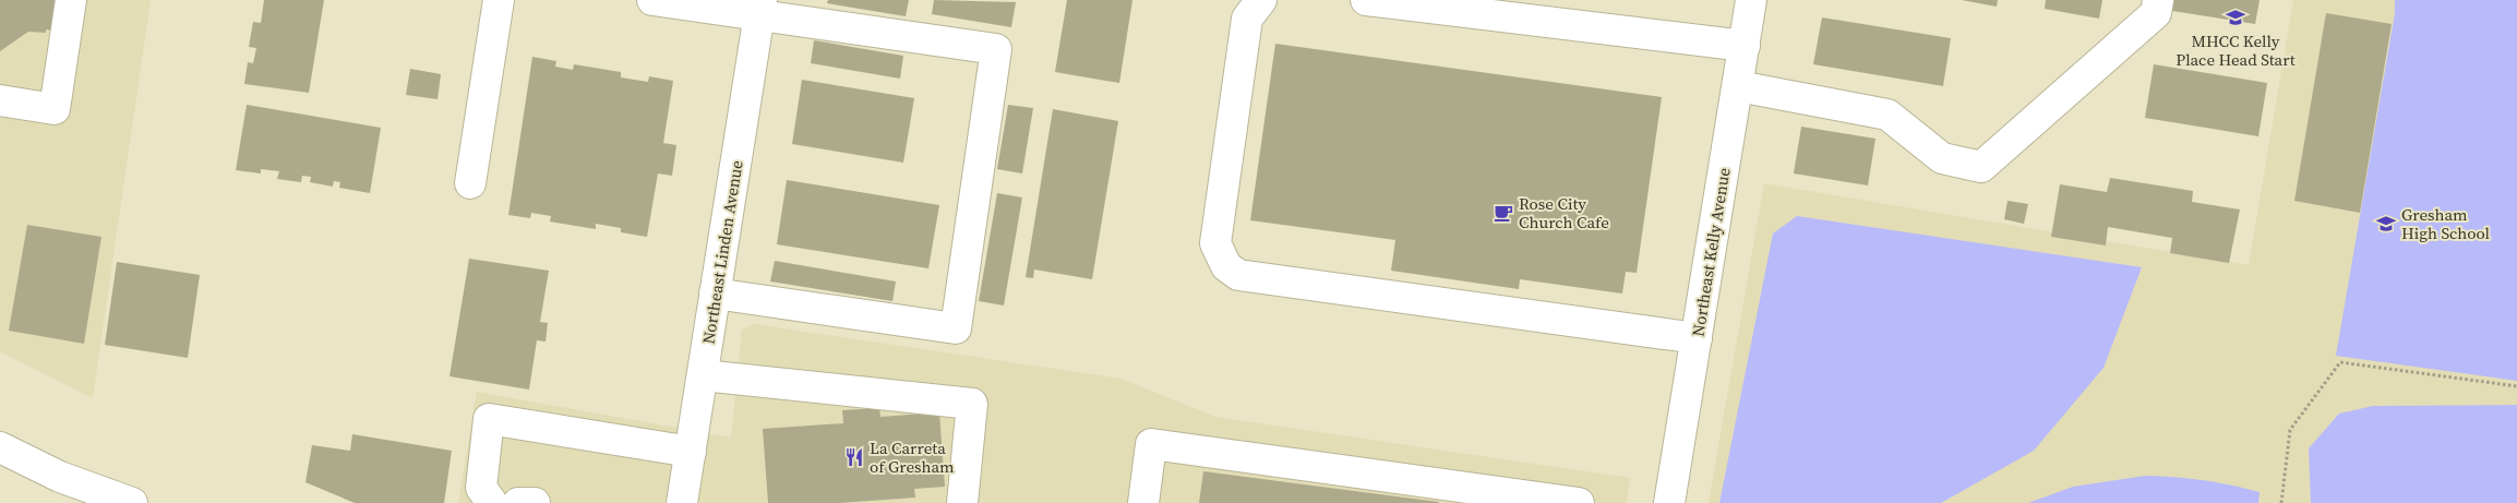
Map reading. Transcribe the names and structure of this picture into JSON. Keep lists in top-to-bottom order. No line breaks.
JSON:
{"streets":{"street":["Northeast Linden Avenue","Northeast Kelly Avenue"]},"places":{"school or university":["MHCC Kelly Place Head Start","Gresham High School"],"cafe":["Rose City Church Cafe"],"restaurant":["La Carreta of Gresham"]}}
